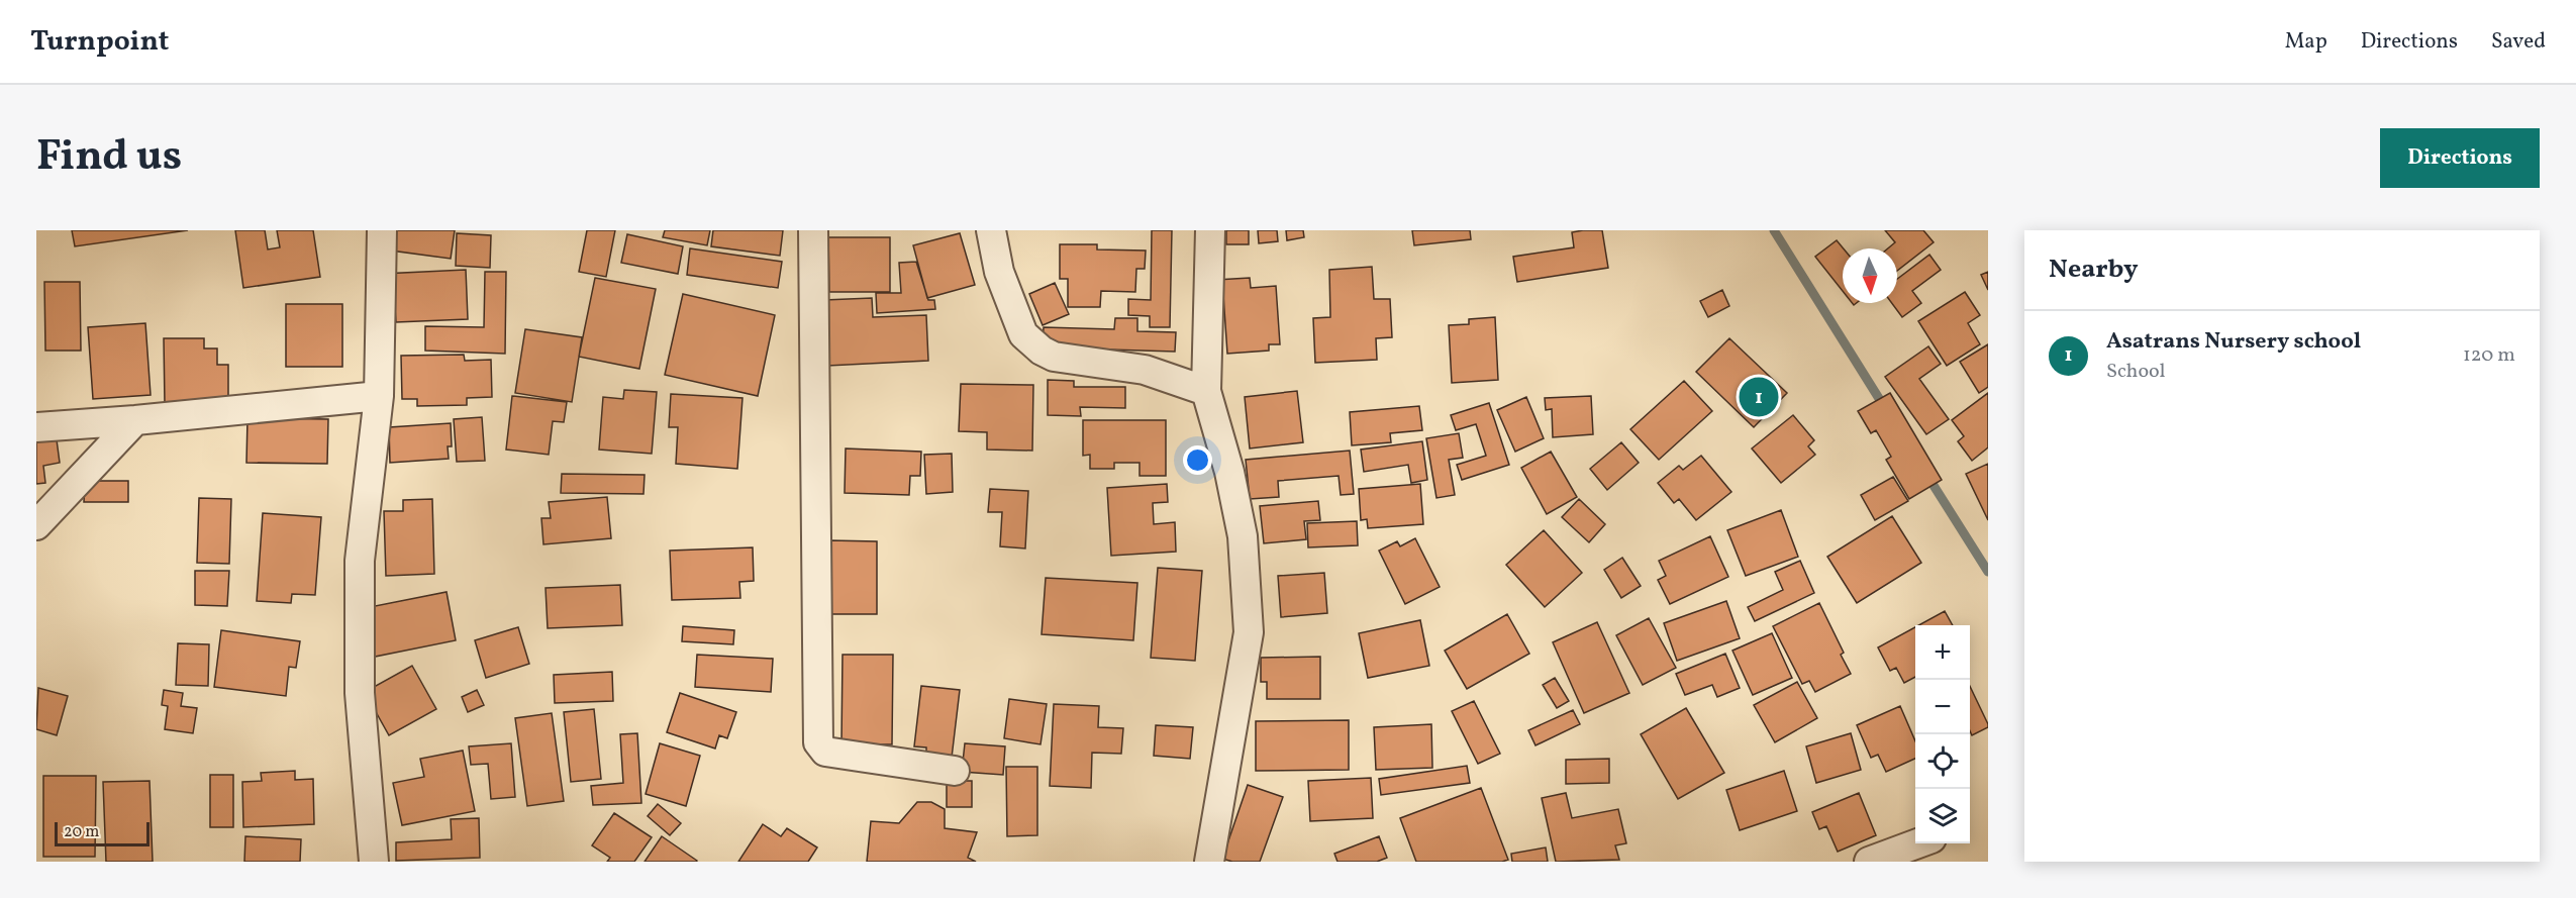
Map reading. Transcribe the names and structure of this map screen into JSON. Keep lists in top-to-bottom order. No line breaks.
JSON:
{"scale_bar":"20 m","north":"bottom","page":{"header":"Turnpoint","nav":["Map","Directions","Saved"],"title":"Find us","buttons":"Directions","heading":"Nearby","list":[{"mark":"1","name":"Asatrans Nursery school","note":"School","value":"120 m"}],"pins":"1","map_buttons":["+","−"],"scale":"20 m"}}
